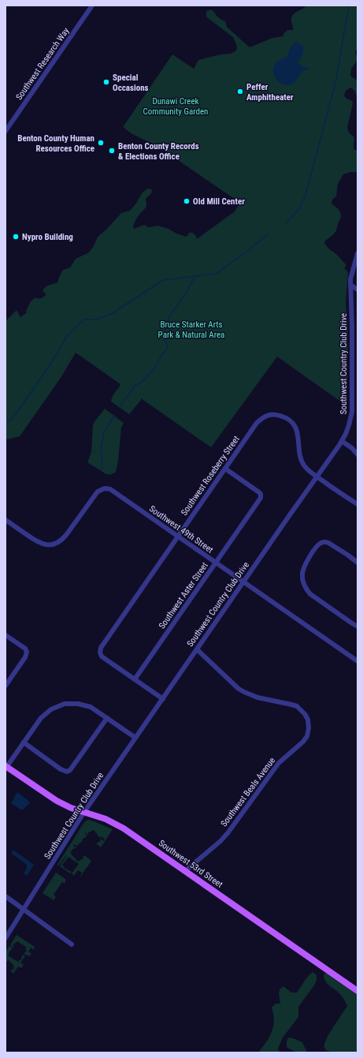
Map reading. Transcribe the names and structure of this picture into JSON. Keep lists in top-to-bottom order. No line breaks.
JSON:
{"streets":{"main road":["Southwest 53rd Street"],"street":["Southwest Research Way","Southwest Country Club Drive","Southwest Roseberry Street","Southwest 49th Street","Southwest Aster Street","Southwest Beals Avenue"]},"crossings":[["Southwest Country Club Drive","Southwest Roseberry Street"],["Southwest Country Club Drive","Southwest 49th Street"],["Southwest Country Club Drive","Southwest Beals Avenue"],["Southwest Country Club Drive","Southwest 53rd Street"],["Southwest Roseberry Street","Southwest 49th Street"],["Southwest Roseberry Street","Southwest Aster Street"],["Southwest 49th Street","Southwest Aster Street"],["Southwest Beals Avenue","Southwest 53rd Street"]],"parks":["Dunawi Creek Community Garden","Bruce Starker Arts Park & Natural Area"],"places":["Special Occasions","Peffer Amphitheater","Benton County Human Resources Office","Benton County Records & Elections Office","Old Mill Center","Nypro Building"]}
